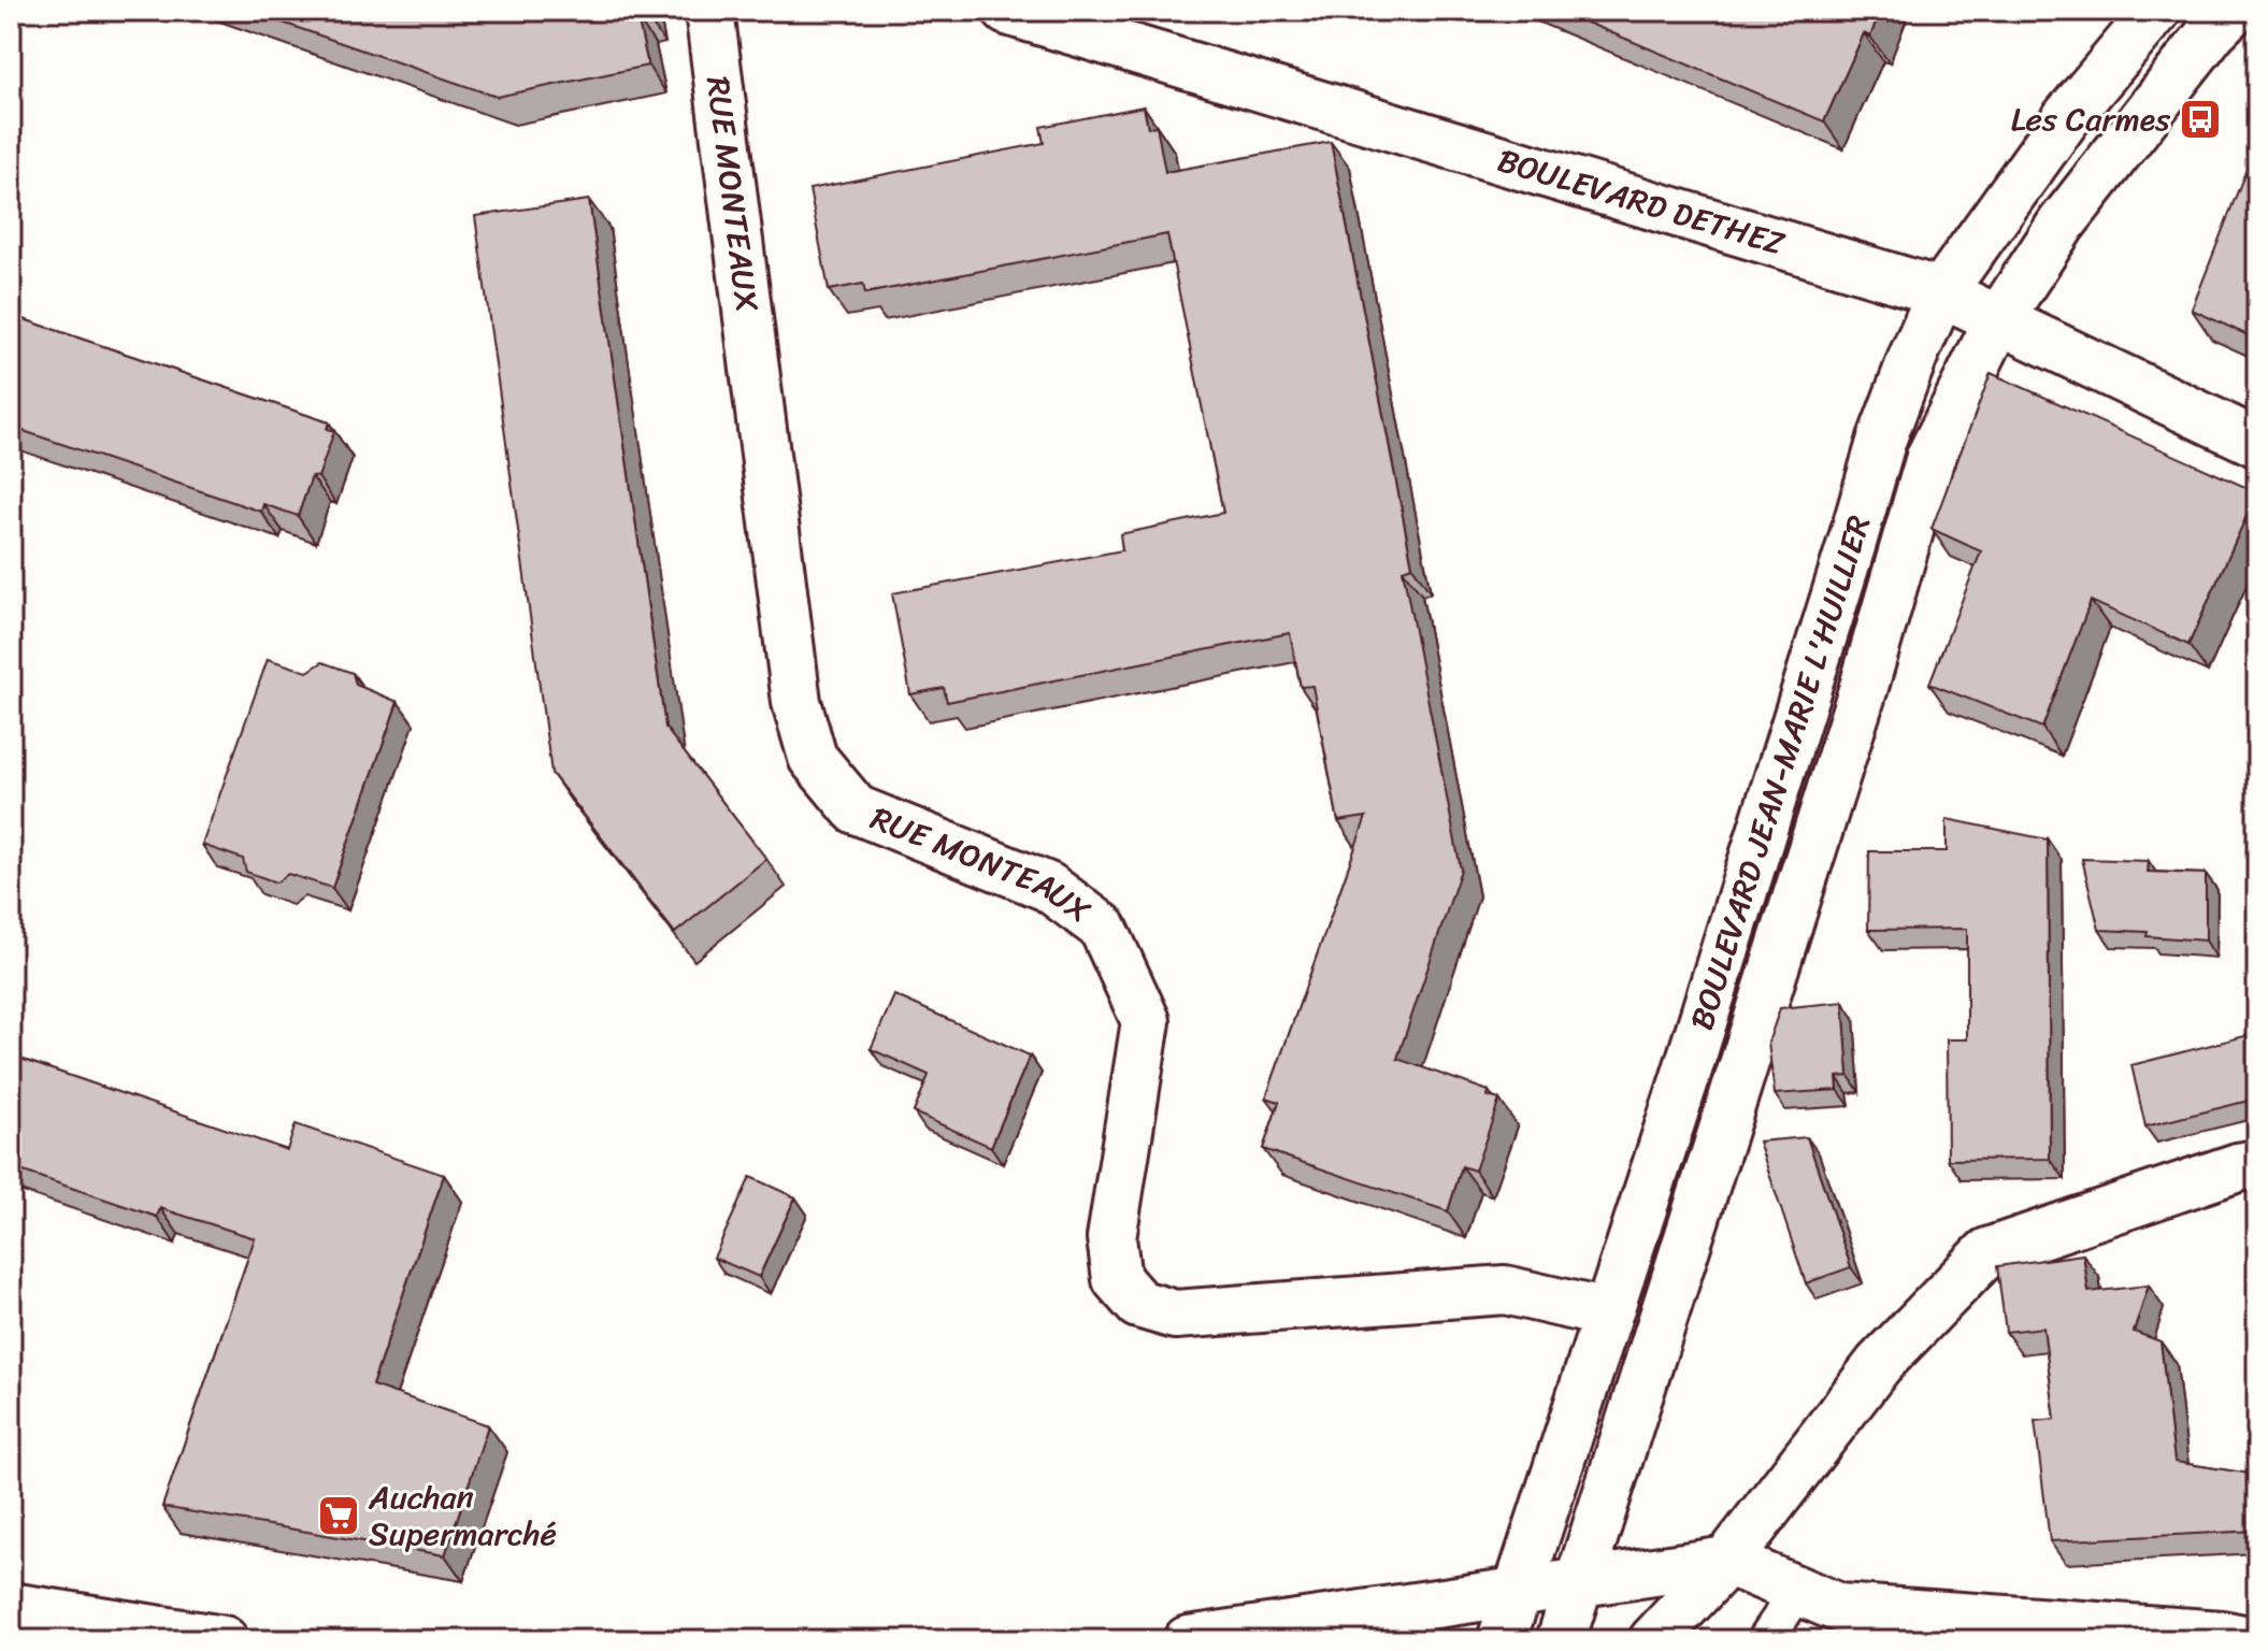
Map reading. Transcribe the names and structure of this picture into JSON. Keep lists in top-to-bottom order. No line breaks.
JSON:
{"streets":{"street":["RUE MONTEAUX","BOULEVARD DETHEZ","BOULEVARD JEAN-MARIE L'HUILLIER"]},"crossings":[["RUE MONTEAUX","BOULEVARD JEAN-MARIE L'HUILLIER"],["BOULEVARD DETHEZ","BOULEVARD JEAN-MARIE L'HUILLIER"]],"places":{"bus stop":["Les Carmes"],"supermarket":["Auchan Supermarché"]}}
